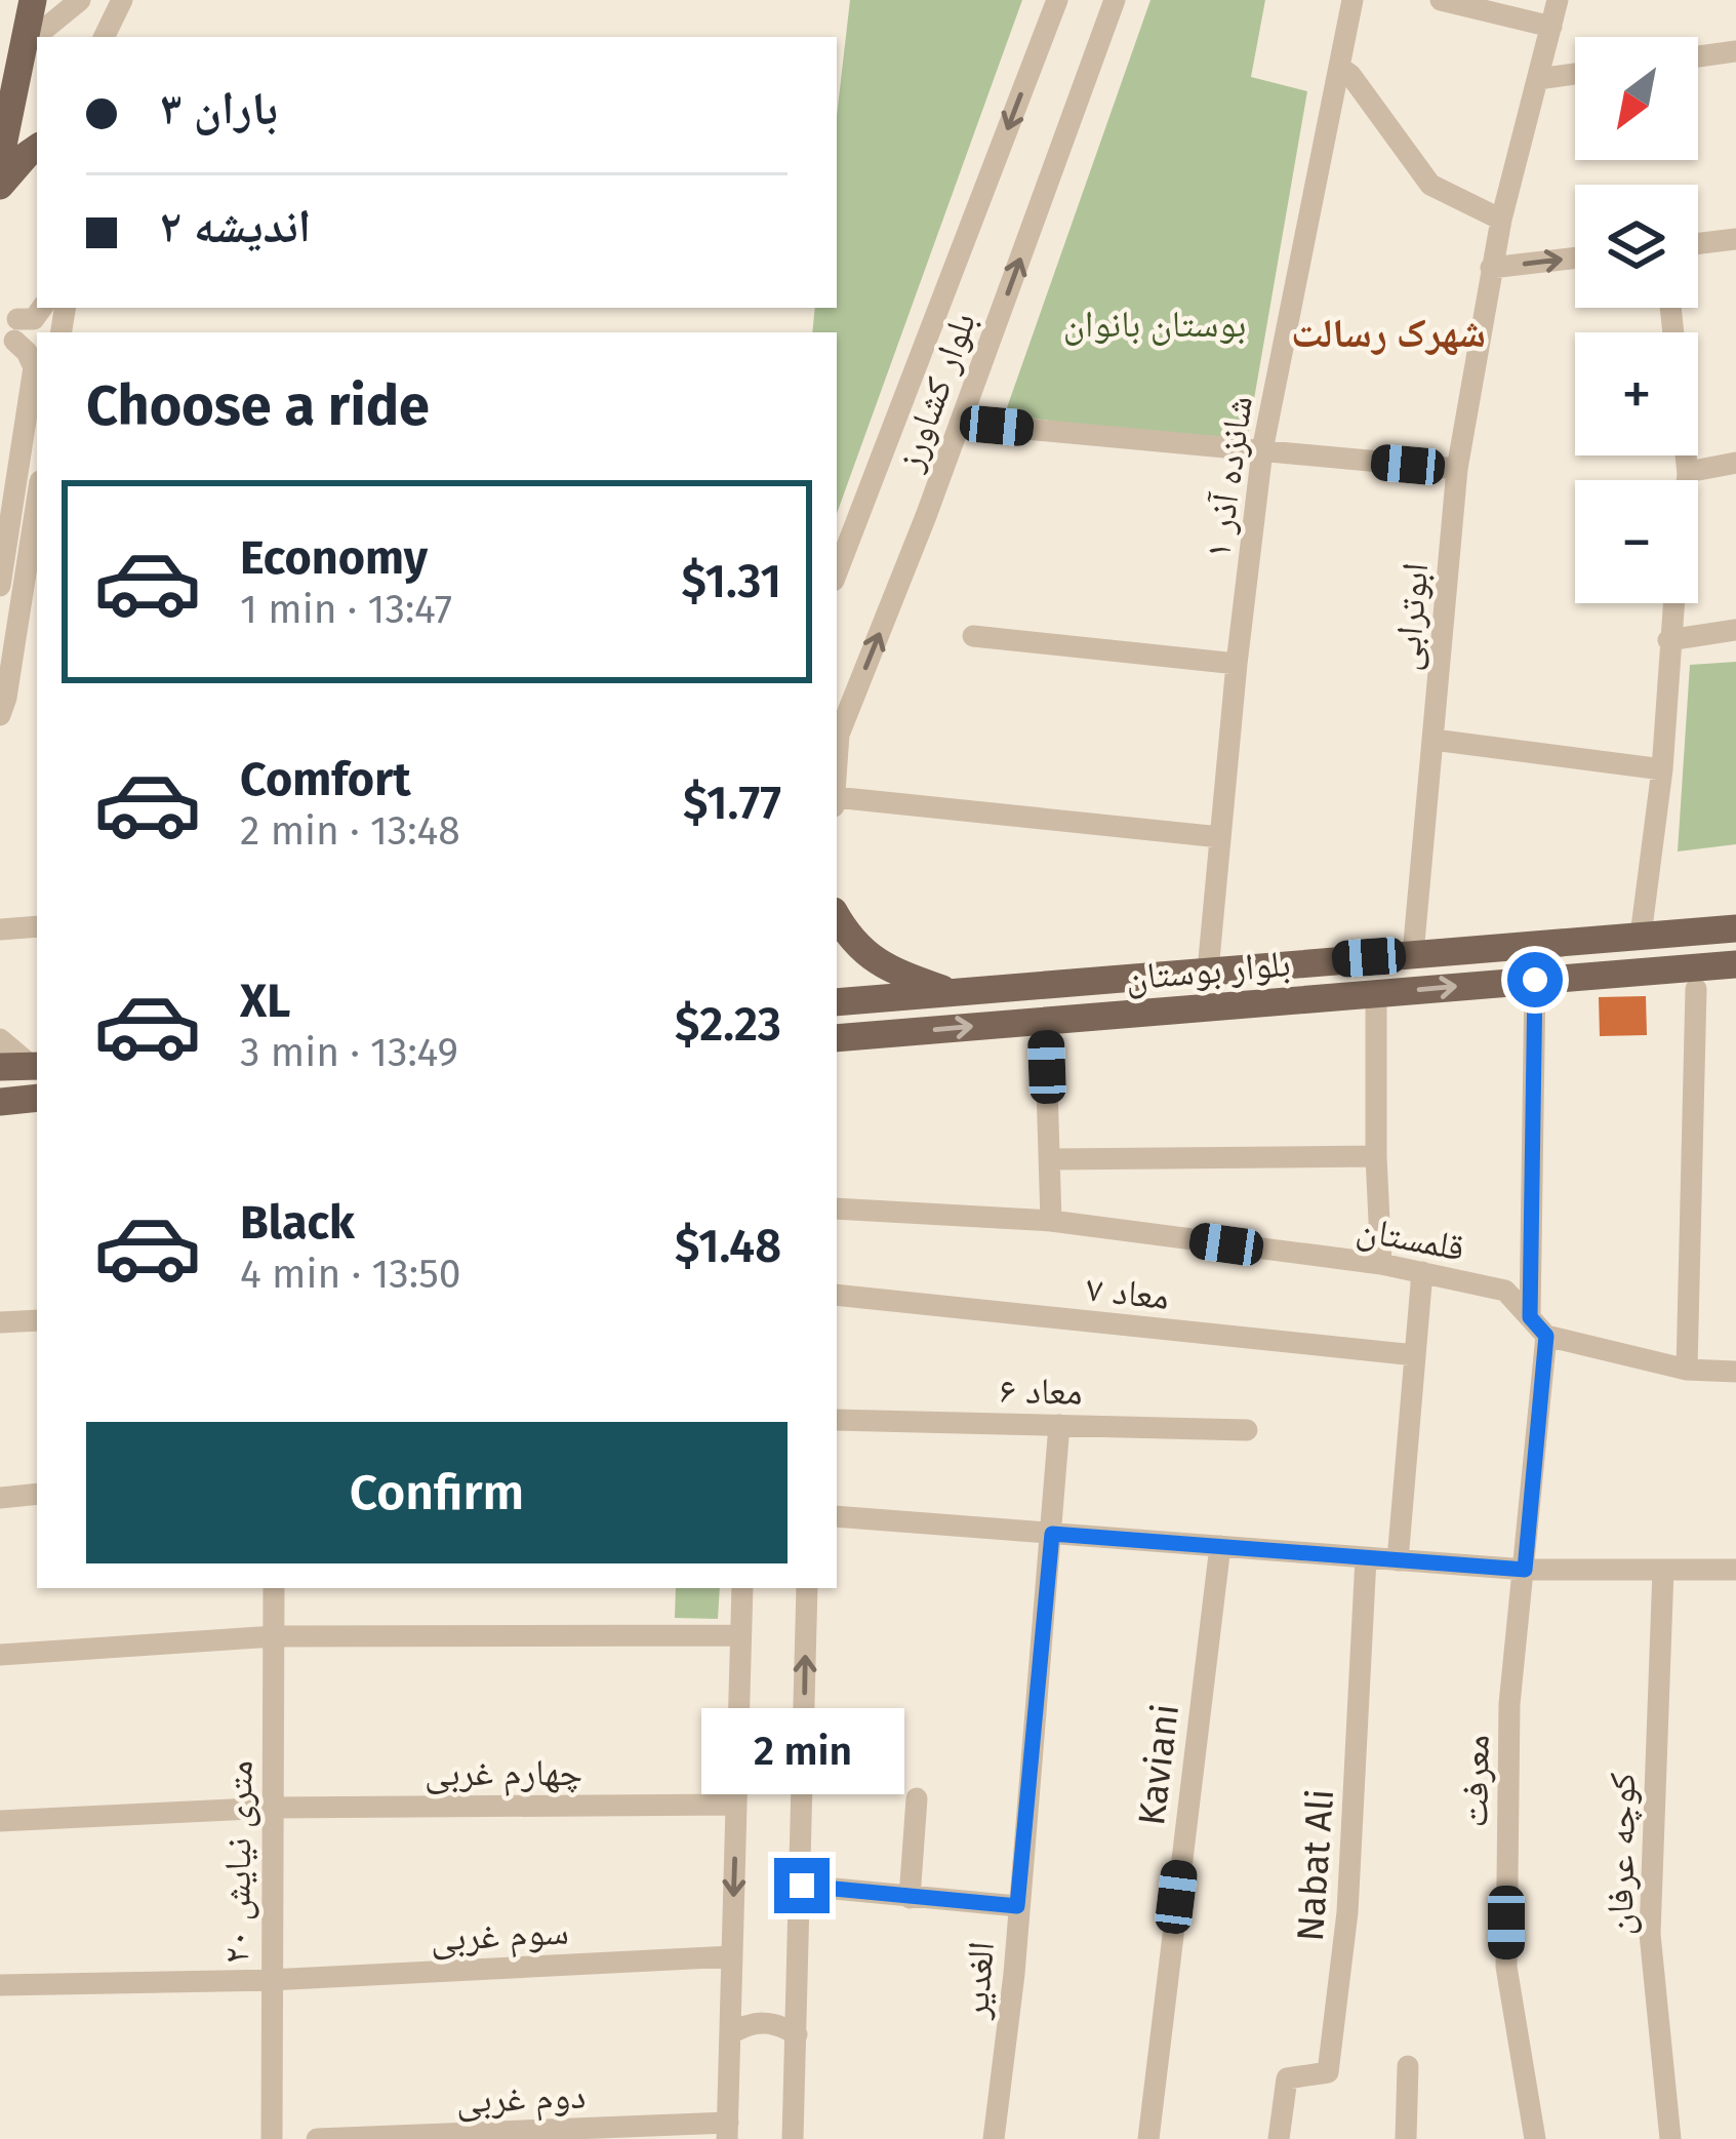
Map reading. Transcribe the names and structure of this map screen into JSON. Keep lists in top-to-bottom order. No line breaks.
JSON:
{"streets":{"main road":["بلوار بوستان"],"street":["بلوار کشاورز","شانزده آذر ۱","ابوترابی","قلمستان","معاد ۷","معاد ۶","Kaviani","چهارم غربی","معرفت","کوچه عرفان","۲۰ متری نیایش","Nabat Ali","سوم غربی","الغدیر","دوم غربی"]},"crossings":[["شانزده آذر ۱","بلوار بوستان"],["ابوترابی","بلوار بوستان"],["قلمستان","معرفت"],["معاد ۶","الغدیر"],["چهارم غربی","۲۰ متری نیایش"],["۲۰ متری نیایش","سوم غربی"]],"districts":["شهرک رسالت"],"parks":["بوستان بانوان"],"north":"bottom left","page":{"map_buttons":["+","−"],"banner":["باران ۳","اندیشه ۲"],"heading":"Choose a ride","list":[{"name":"Economy","note":"1 min · 13:47","value":"$1.31"},{"name":"Comfort","note":"2 min · 13:48","value":"$1.77"},{"name":"XL","note":"3 min · 13:49","value":"$2.23"},{"name":"Black","note":"4 min · 13:50","value":"$1.48"}],"buttons":"Confirm","bubble":"2 min"}}
